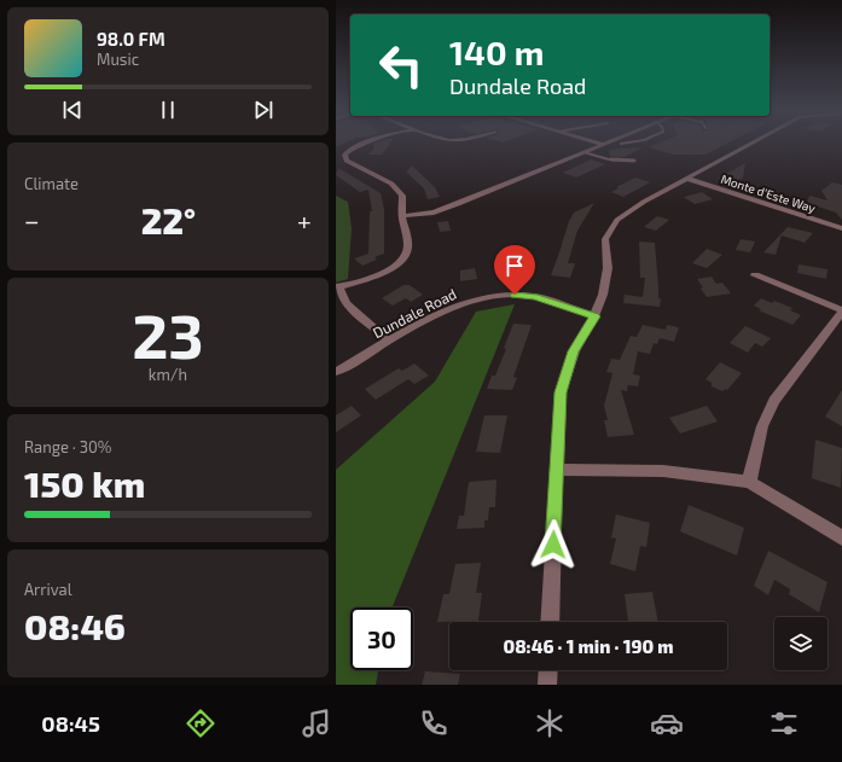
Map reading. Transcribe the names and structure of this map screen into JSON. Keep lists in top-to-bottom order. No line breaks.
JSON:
{"streets":{"street":["Monte d'Este Way","Dundale Road"]},"page":{"turn":["140 m","Dundale Road"],"song":["98.0 FM","Music"],"tile":["Climate",["23","km/h"],["Range · 30%","150 km"],["Arrival","08:46"]],"heat":["−","22°","+"],"limit":"30","trip":"08:46 · 1 min · 190 m","tabs":"08:45"}}
